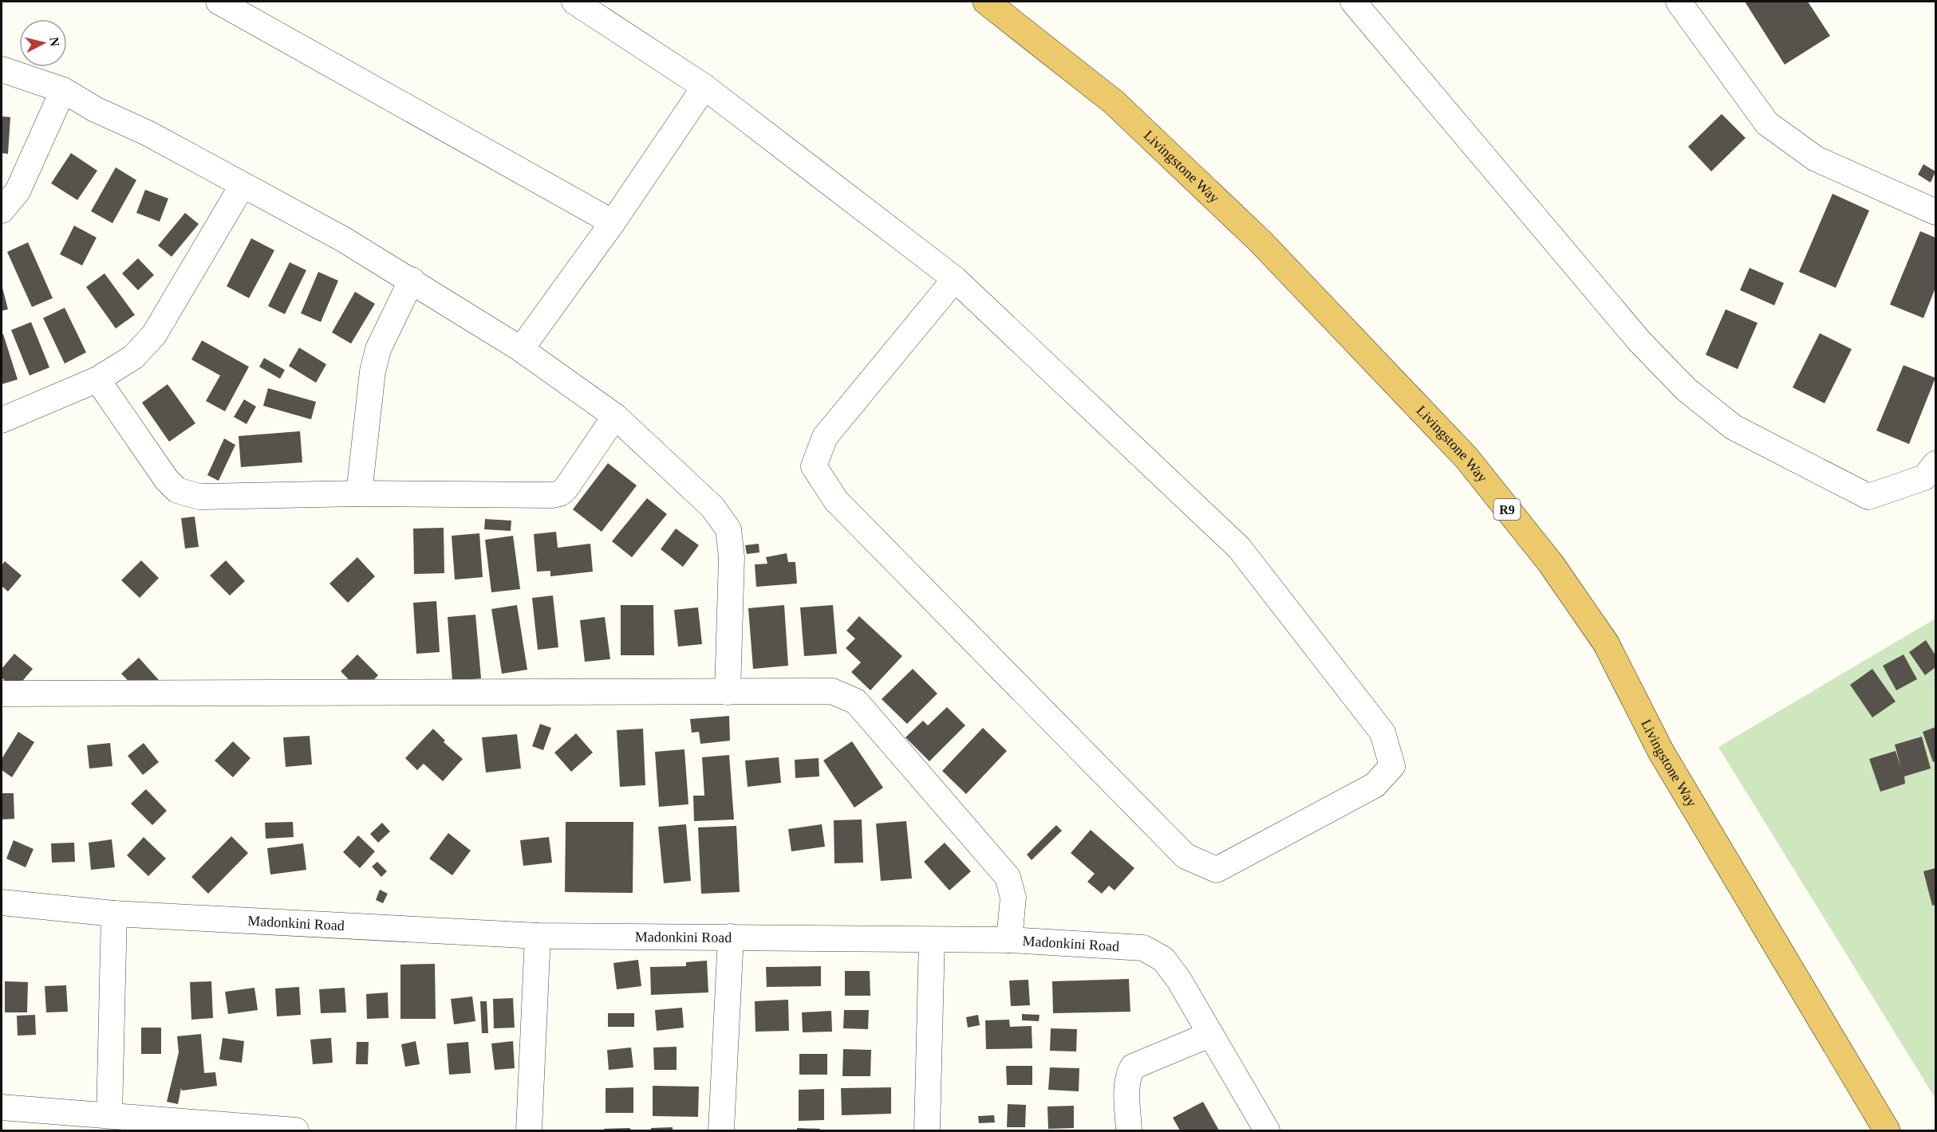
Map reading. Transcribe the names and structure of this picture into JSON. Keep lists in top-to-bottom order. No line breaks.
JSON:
{"streets":{"highway":["Livingstone Way","R9"],"street":["Madonkini Road"]},"north":"right"}
